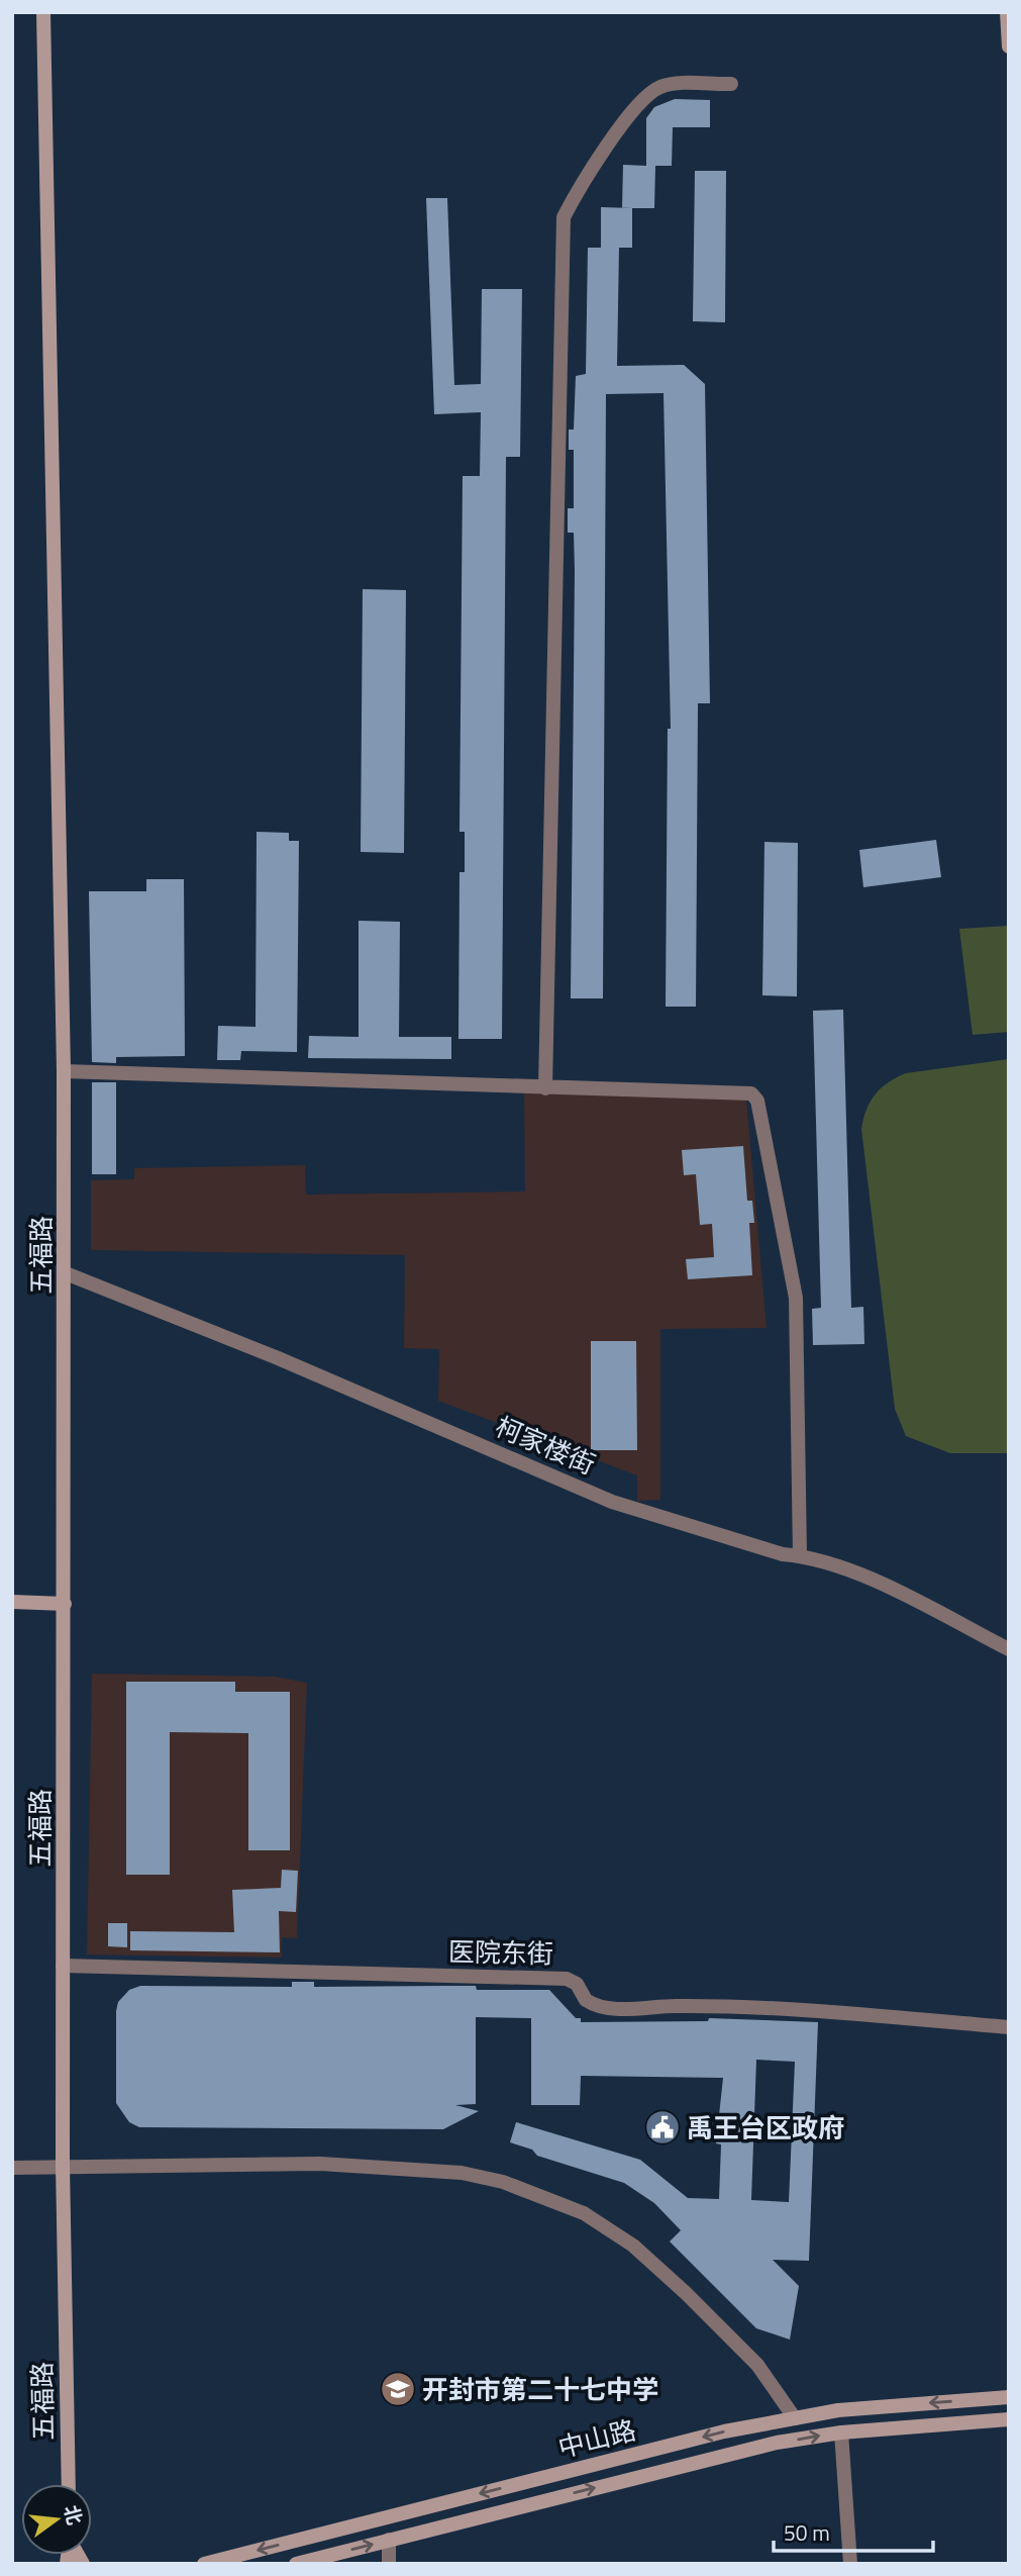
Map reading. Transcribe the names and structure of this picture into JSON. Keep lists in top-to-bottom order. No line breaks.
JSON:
{"streets":{"street":["五福路","柯家楼街","医院东街","中山路"]},"crossings":[["五福路","柯家楼街"],["五福路","医院东街"]],"places":{"public building":["禹王台区政府"],"school or university":["开封市第二十七中学"]},"scale_bar":"50 m","north":"right"}
